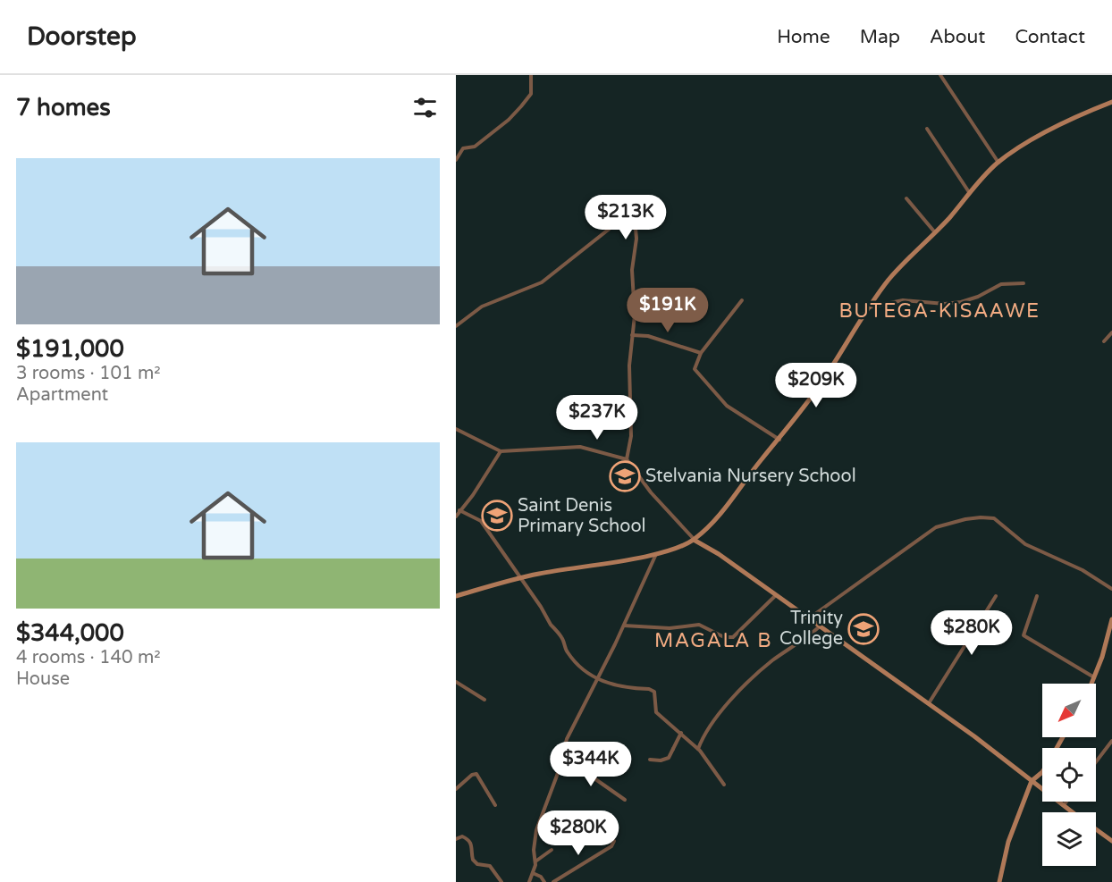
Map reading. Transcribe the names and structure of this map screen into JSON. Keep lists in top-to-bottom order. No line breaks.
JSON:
{"districts":["BUTEGA-KISAAWE","MAGALA B"],"places":{"school or university":["Stelvania Nursery School","Saint Denis Primary School","Trinity College"]},"north":"bottom left","page":{"header":"Doorstep","nav":["Home","Map","About","Contact"],"heading":"7 homes","list":[{"name":"$191,000","note":"3 rooms · 101 m² · Apartment"},{"name":"$344,000","note":"4 rooms · 140 m² · House"}],"price":["$213K","$191K","$209K","$237K","$280K","$344K","$280K"]}}
